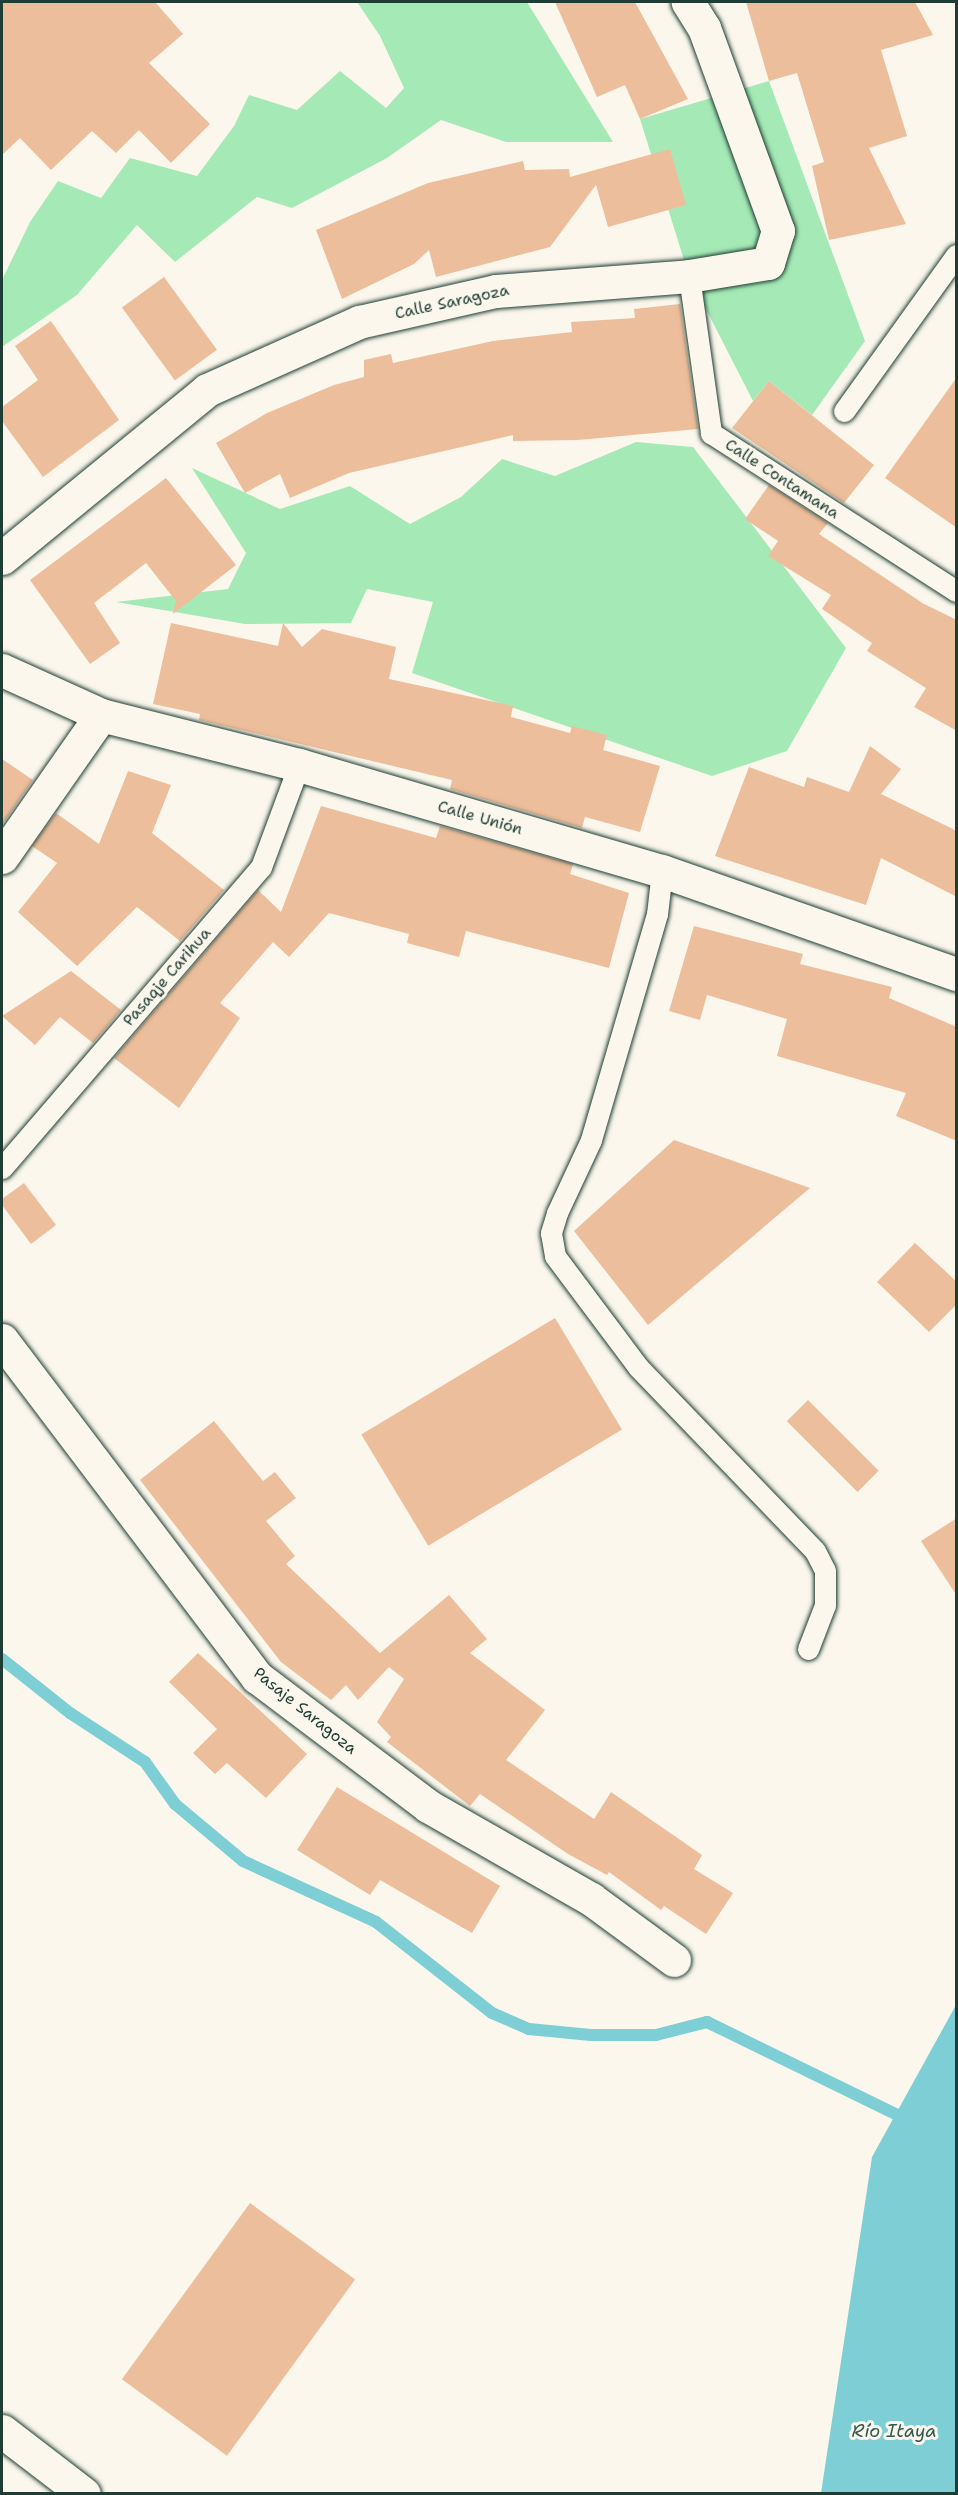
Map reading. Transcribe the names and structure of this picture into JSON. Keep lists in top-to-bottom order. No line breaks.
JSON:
{"streets":{"street":["Calle Saragoza","Calle Unión","Pasaje Saragoza"],"lane":["Calle Contamana","Pasaqje Carihua"]},"crossings":[["Calle Saragoza","Calle Contamana"],["Calle Unión","Pasaqje Carihua"]],"water":["Río Itaya"]}
